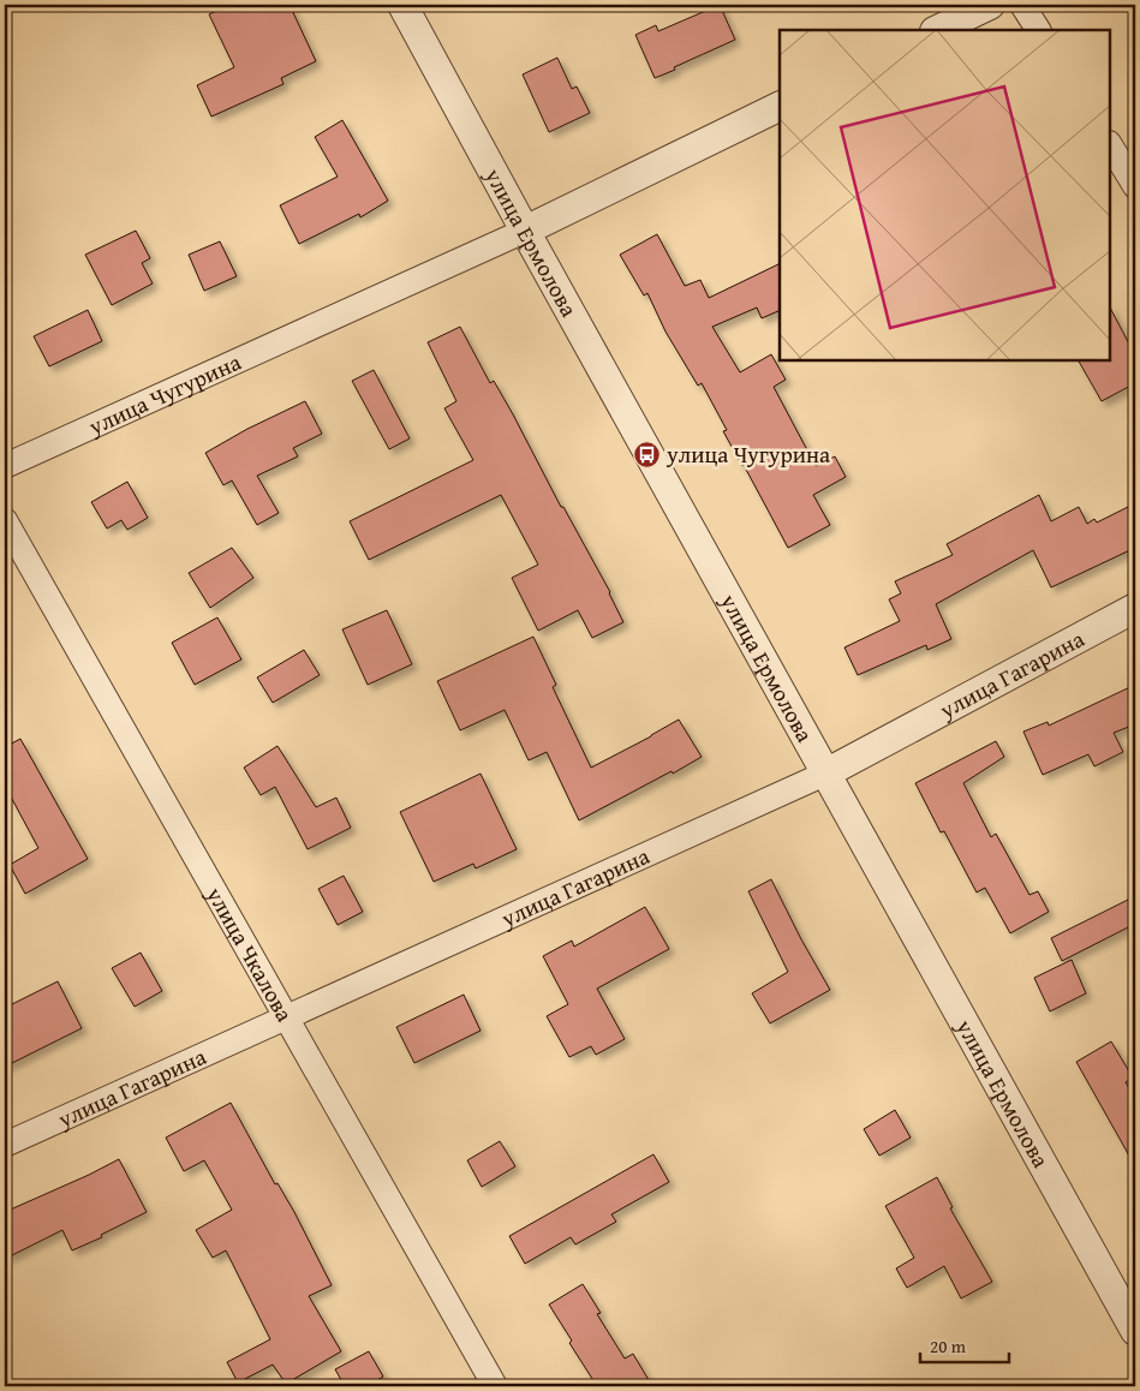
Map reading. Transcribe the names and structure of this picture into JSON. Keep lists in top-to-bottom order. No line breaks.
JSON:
{"streets":{"street":["улица Ермолова","улица Чугурина","улица Гагарина","улица Чкалова"]},"crossings":[["улица Ермолова","улица Чугурина"],["улица Ермолова","улица Гагарина"],["улица Гагарина","улица Чкалова"]],"places":{"bus stop":["улица Чугурина"]},"scale_bar":"20 m"}
